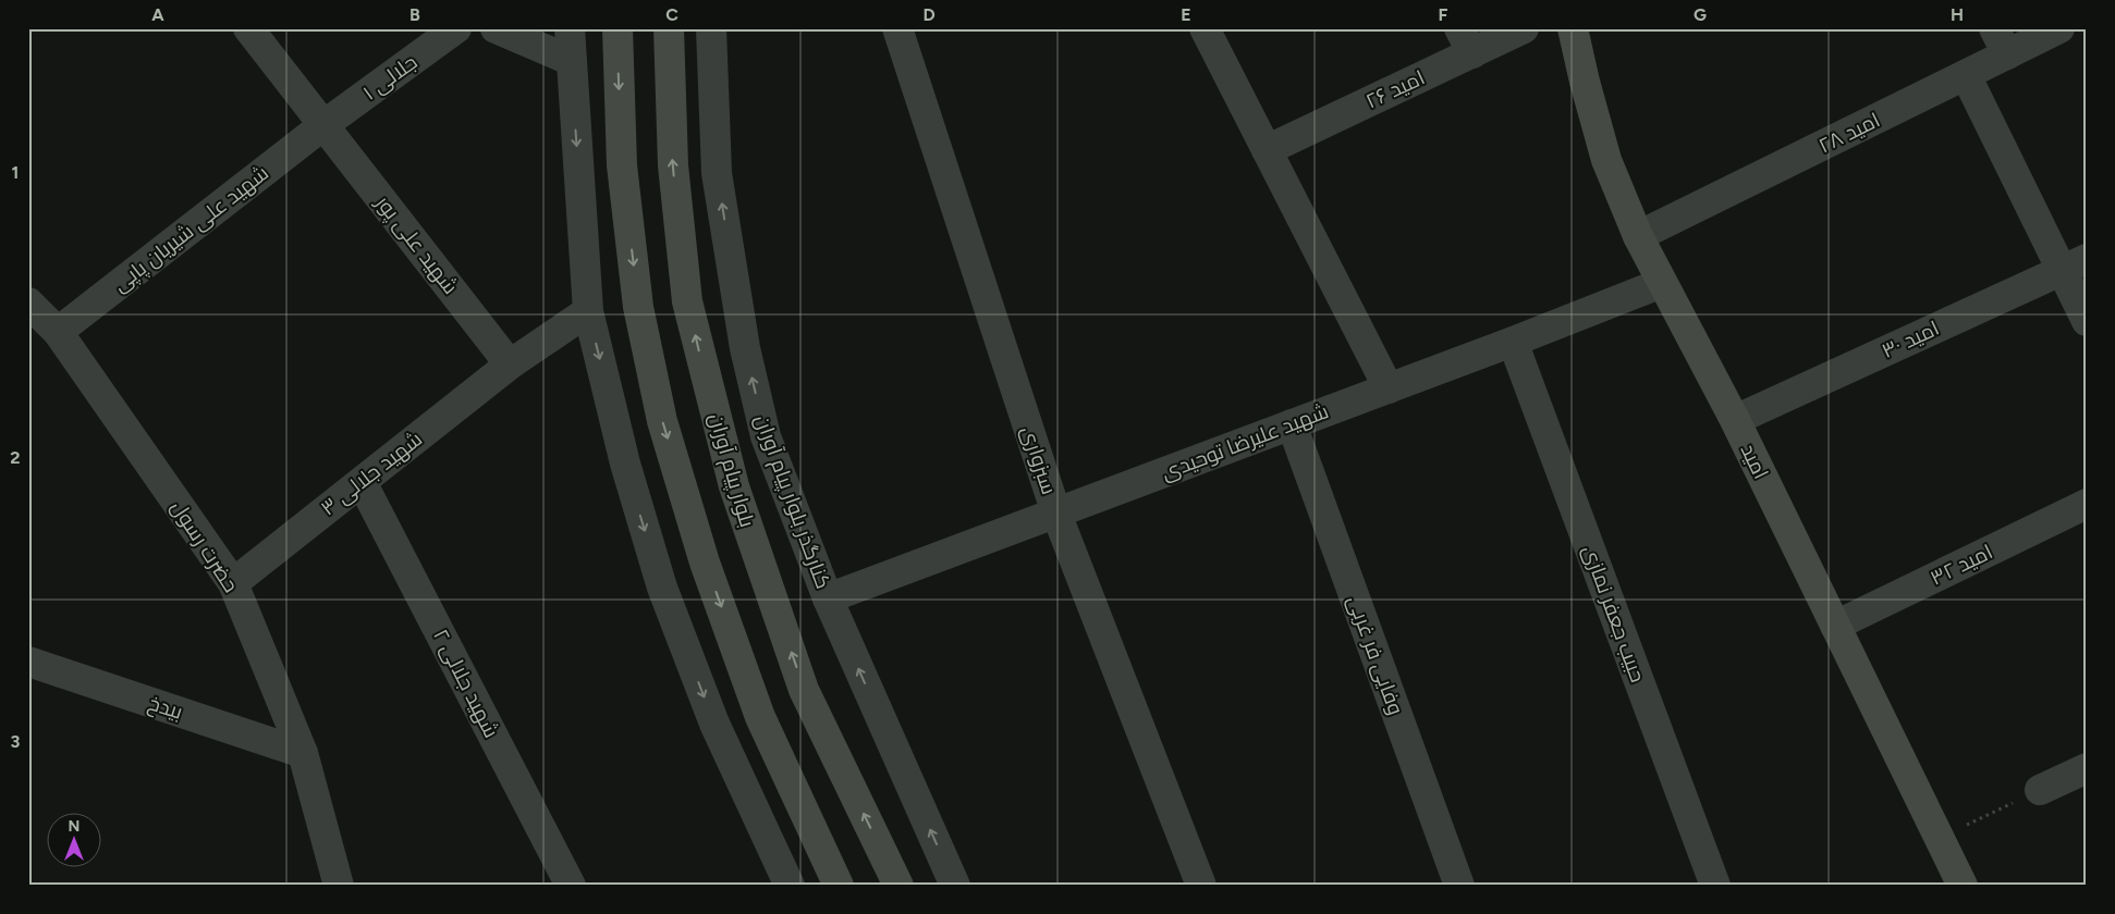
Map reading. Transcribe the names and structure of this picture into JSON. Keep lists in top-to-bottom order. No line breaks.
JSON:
{"streets":{"main road":["امید","بلوار پیام آوران"],"street":["جلالی ۱","امید ۲۶","امید ۲۸","شهید علی شیریان پاپی","شهید علی پور","امید ۳۰","شهید علیرضا توحیدی","سبزواری","شهید جلالی ۳","کنارگذر بلوار پیام آوران","حضرت رسول","امید ۳۲","حبیب جعفر نمازی","وفایی فر غربی","شهید جلالی ۲","بیدخ"]},"crossings":[["جلالی ۱","شهید علی شیریان پاپی"],["جلالی ۱","شهید علی پور"],["امید ۲۸","امید"],["شهید علی شیریان پاپی","شهید علی پور"],["شهید علی شیریان پاپی","حضرت رسول"],["شهید علی پور","شهید جلالی ۳"],["امید ۳۰","امید"],["شهید علیرضا توحیدی","سبزواری"],["شهید علیرضا توحیدی","امید"],["شهید علیرضا توحیدی","کنارگذر بلوار پیام آوران"],["شهید علیرضا توحیدی","حبیب جعفر نمازی"],["شهید علیرضا توحیدی","وفایی فر غربی"],["امید","امید ۳۲"],["شهید جلالی ۳","حضرت رسول"],["شهید جلالی ۳","شهید جلالی ۲"],["حضرت رسول","بیدخ"]],"north":"top","grid":{"columns":["A","B","C","D","E","F","G","H"],"rows":["1","2","3"]}}
